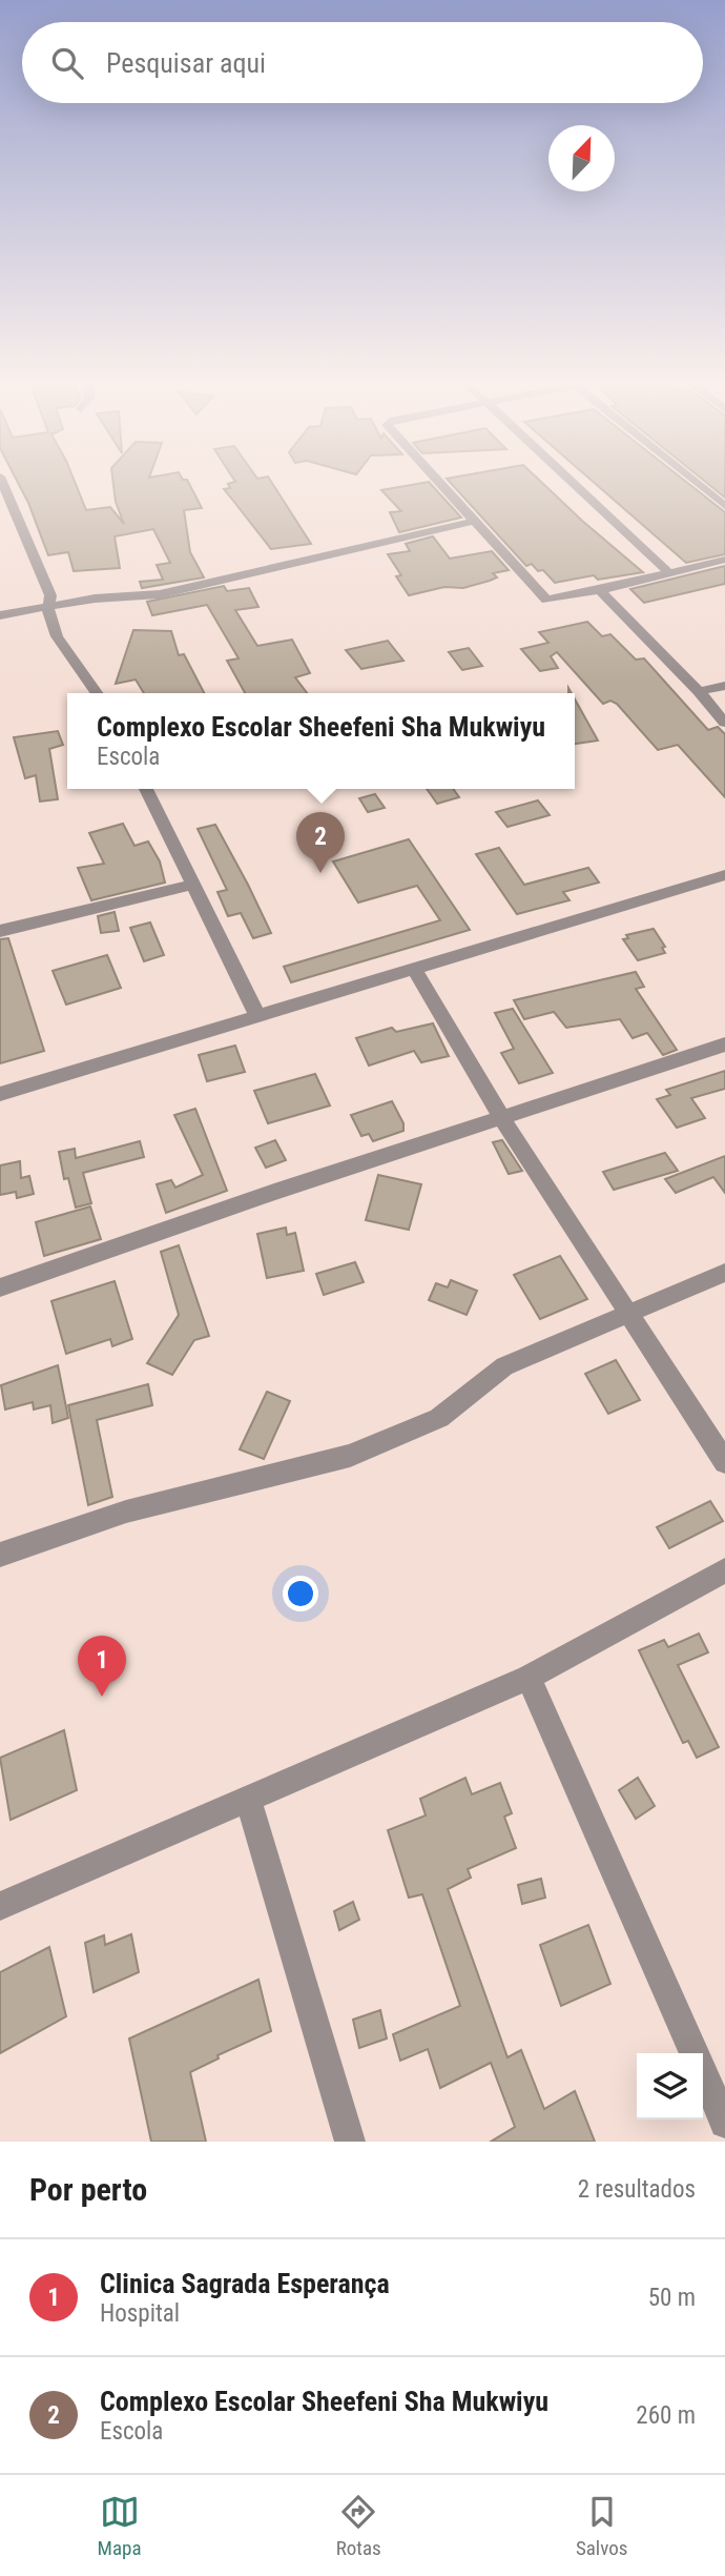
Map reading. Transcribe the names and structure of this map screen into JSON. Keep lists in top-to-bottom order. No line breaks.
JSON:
{"north":"top right","page":{"search":"Pesquisar aqui","popup":["Complexo Escolar Sheefeni Sha Mukwiyu","Escola"],"pins":["2","1"],"heading":["Por perto","2 resultados"],"list":[{"mark":"1","name":"Clinica Sagrada Esperança","note":"Hospital","value":"50 m"},{"mark":"2","name":"Complexo Escolar Sheefeni Sha Mukwiyu","note":"Escola","value":"260 m"}],"nav":["Mapa","Rotas","Salvos"]}}
